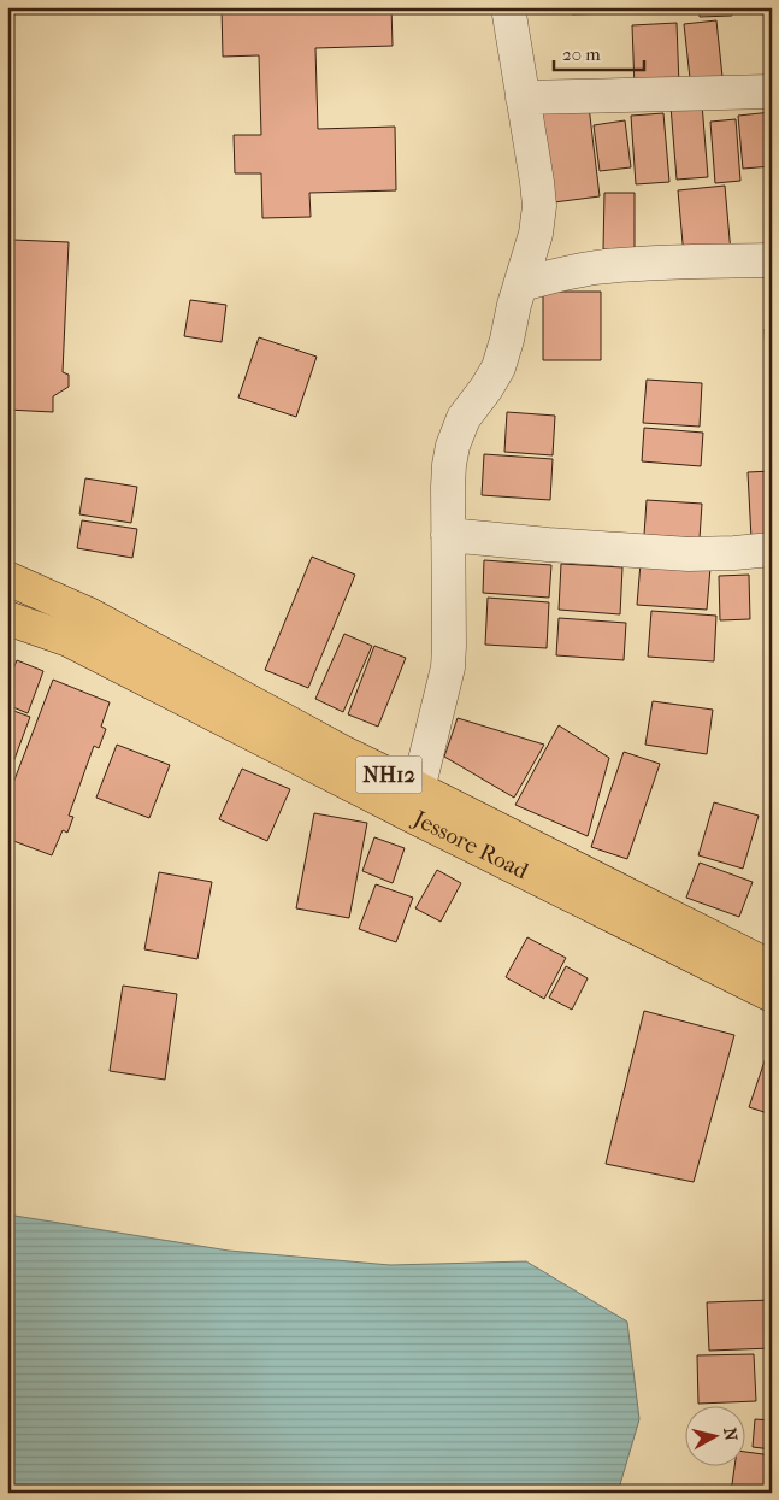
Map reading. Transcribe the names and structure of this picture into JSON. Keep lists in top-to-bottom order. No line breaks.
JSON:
{"streets":{"highway":["NH12","Jessore Road"]},"crossings":[["NH12","Jessore Road"]],"scale_bar":"20 m","north":"right"}
